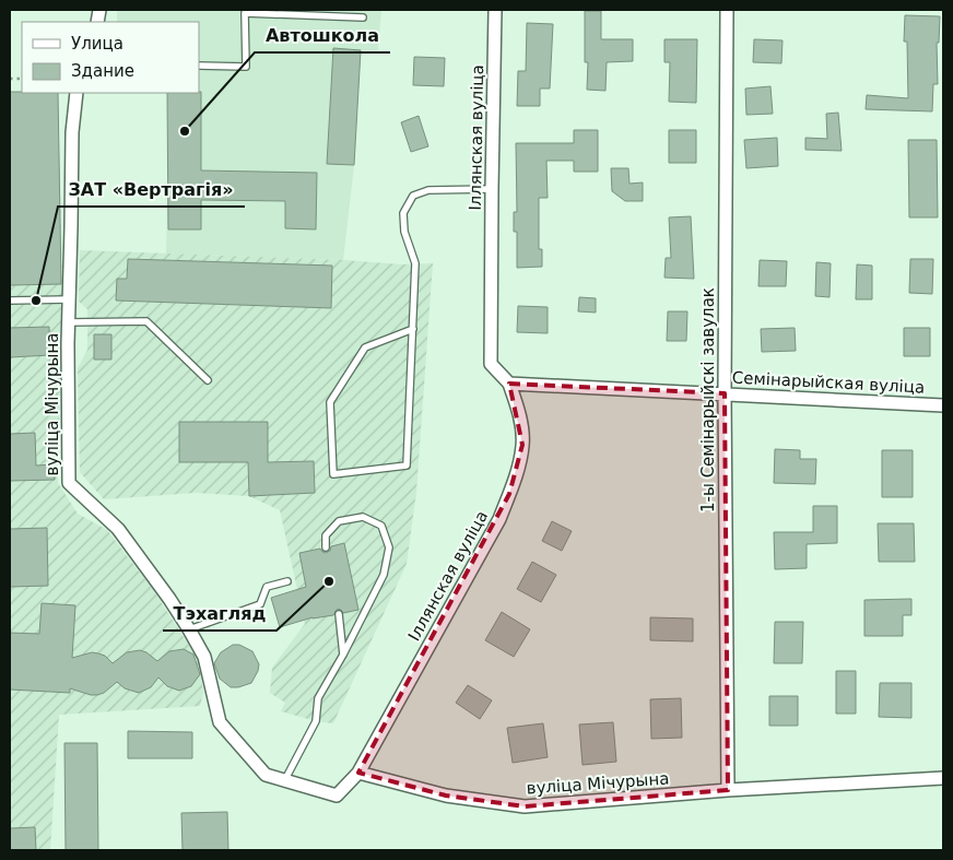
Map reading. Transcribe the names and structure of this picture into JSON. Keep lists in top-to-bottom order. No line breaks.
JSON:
{"streets":{"street":["Іллянская вуліца","Семінарыйская вуліца","1-ы Семінарыйскі завулак","вуліца Мічурына"]},"crossings":[["Іллянская вуліца","Семінарыйская вуліца"],["Іллянская вуліца","вуліца Мічурына"],["Семінарыйская вуліца","1-ы Семінарыйскі завулак"],["1-ы Семінарыйскі завулак","вуліца Мічурына"]],"places":["Автошкола","ЗАТ «Вертрагія»","Тэхагляд"],"legend":["Улица","Здание"]}
